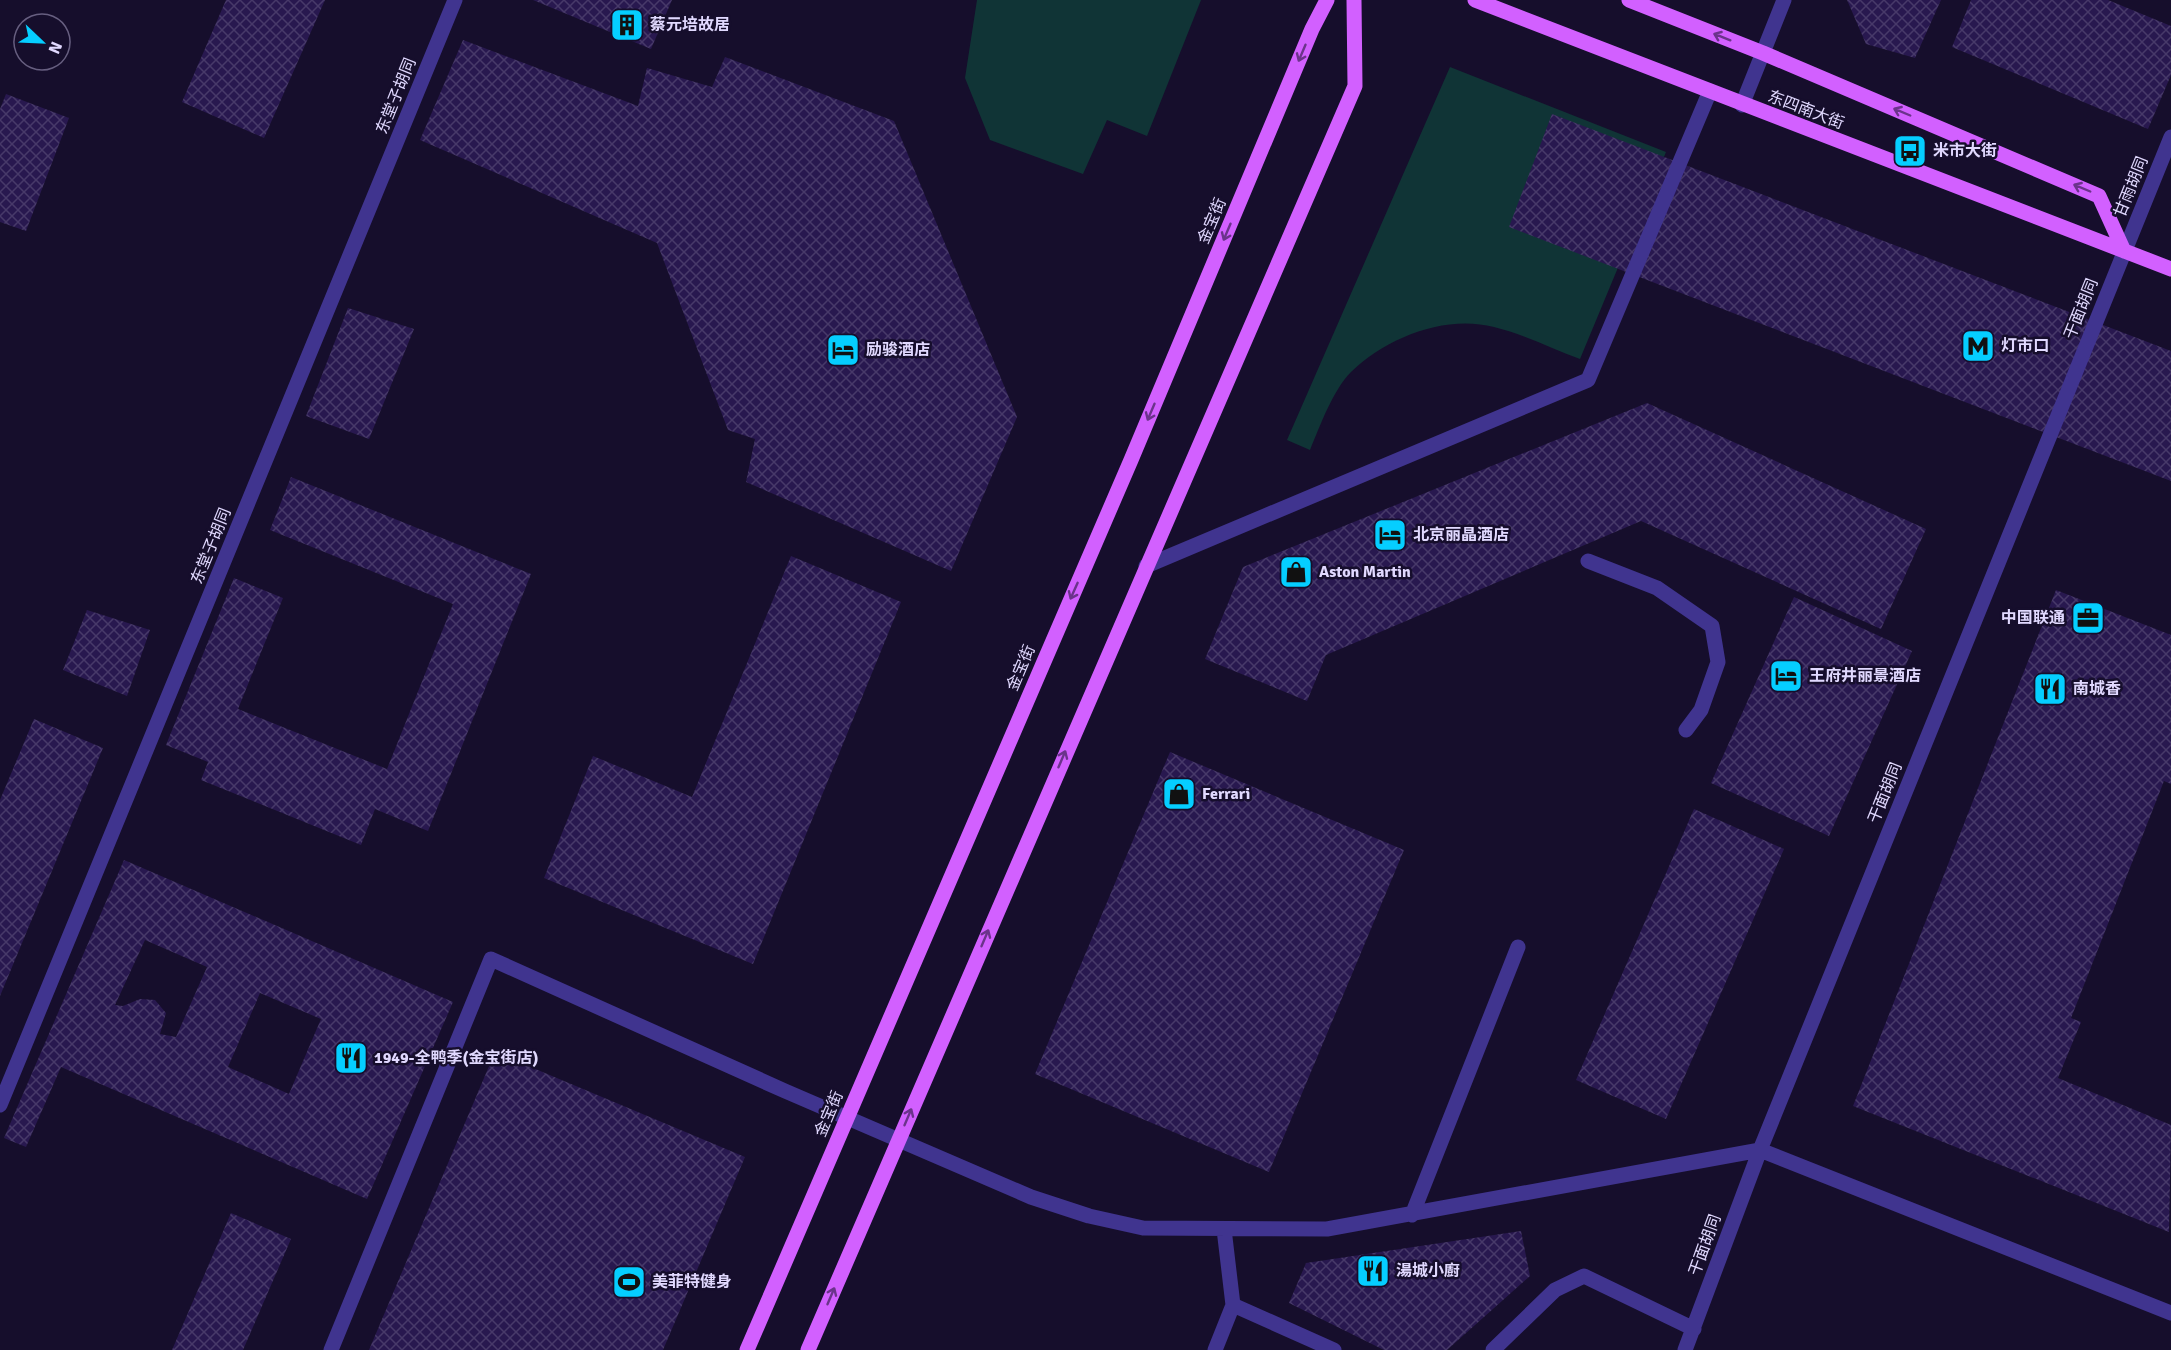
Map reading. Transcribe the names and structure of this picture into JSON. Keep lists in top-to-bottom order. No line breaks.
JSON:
{"streets":{"main road":["东四南大街","金宝街"],"street":["东堂子胡同","甘雨胡同","干面胡同"]},"crossings":[["东四南大街","甘雨胡同"],["东四南大街","干面胡同"],["甘雨胡同","干面胡同"]],"places":{"building":["蔡元培故居"],"bus stop":["米市大街"],"metro station":["灯市口"],"hotel":["励骏酒店","北京丽晶酒店","王府井丽景酒店"],"shop":["Aston Martin","Ferrari"],"office":["中国联通"],"restaurant":["南城香","1949-全鸭季(金宝街店)","湯城小廚"],"sports":["美菲特健身"]},"north":"bottom right"}
